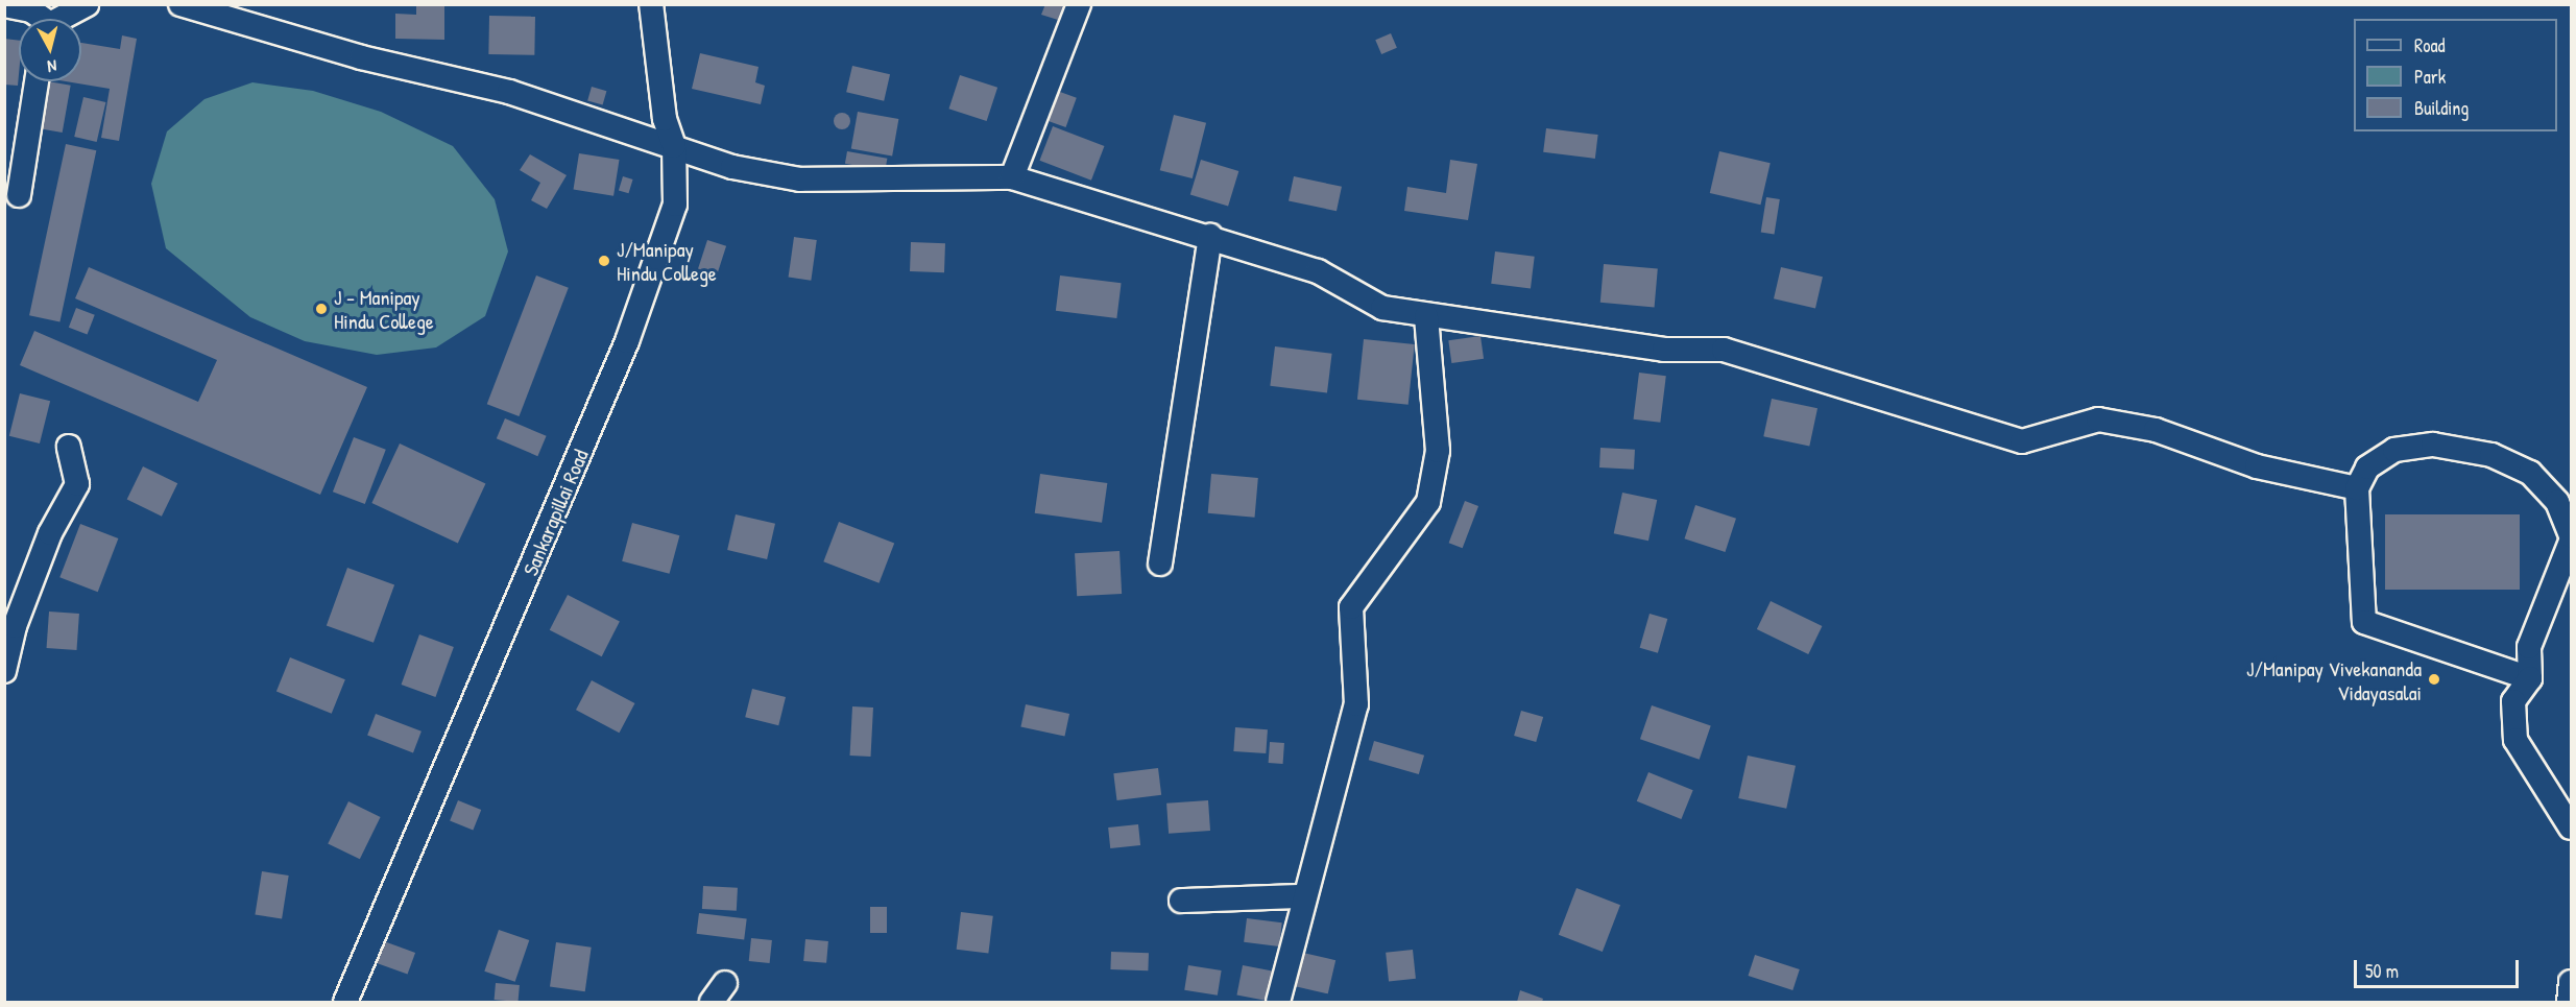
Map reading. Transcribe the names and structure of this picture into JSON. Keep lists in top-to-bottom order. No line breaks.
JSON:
{"streets":{"street":["Sankarapillai Road"]},"places":["J/Manipay Hindu College","J - Manipay Hindu College","J/Manipay Vivekananda Vidayasalai"],"legend":["Road","Park","Building"],"scale_bar":"50 m","north":"bottom"}
